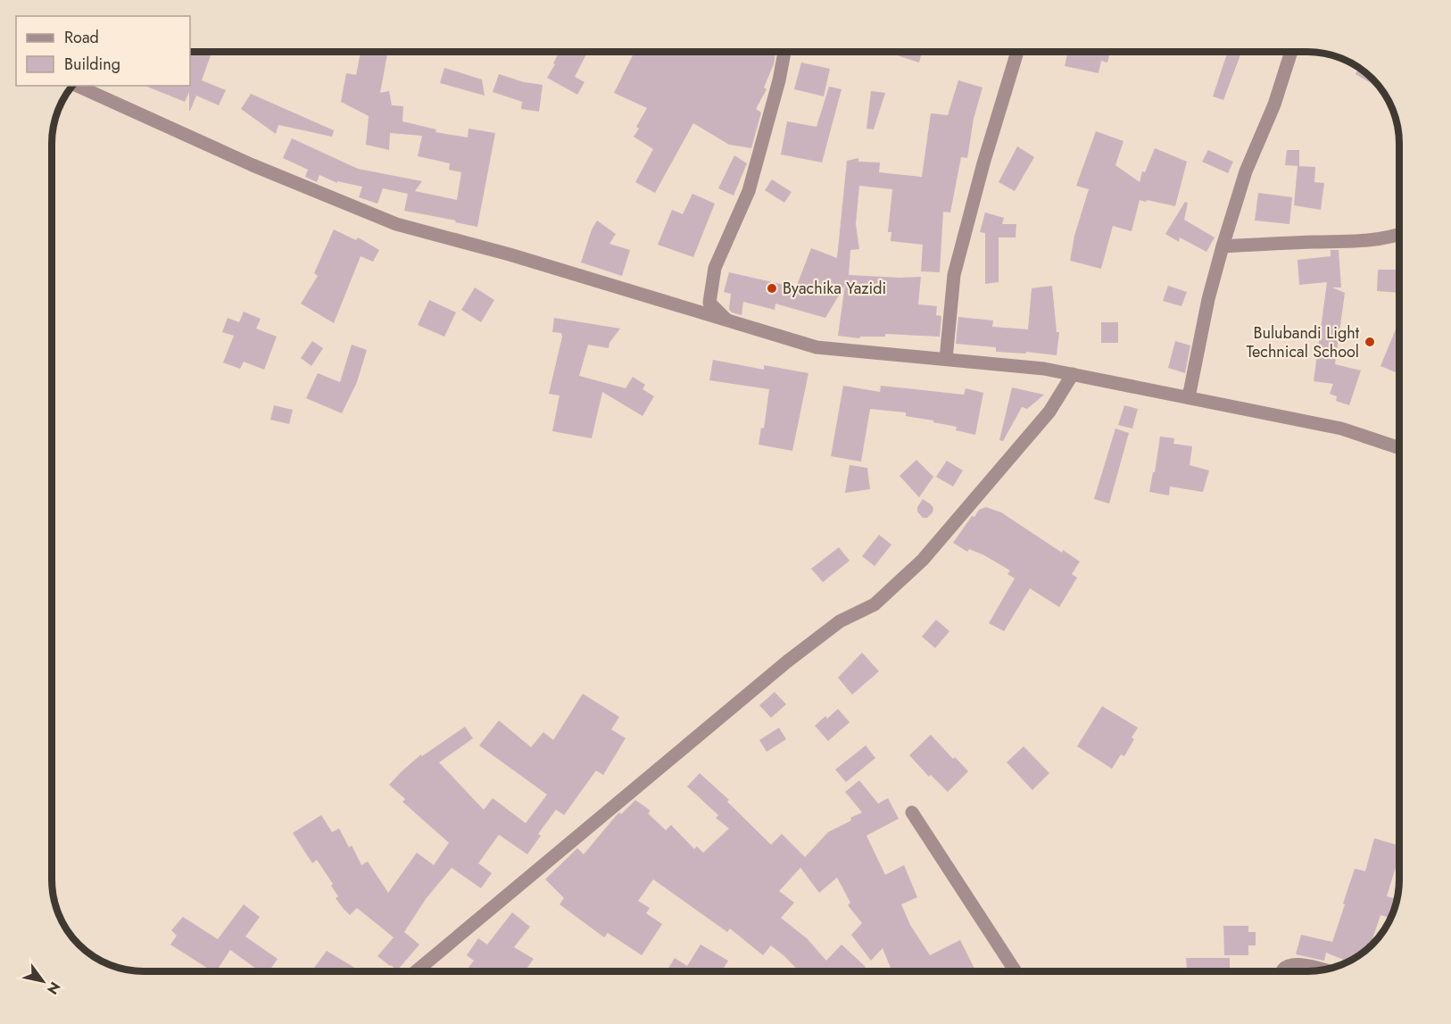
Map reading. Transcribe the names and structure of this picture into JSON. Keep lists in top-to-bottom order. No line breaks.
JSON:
{"places":["Byachika Yazidi","Bulubandi Light Technical School"],"legend":["Road","Building"],"north":"bottom right"}
